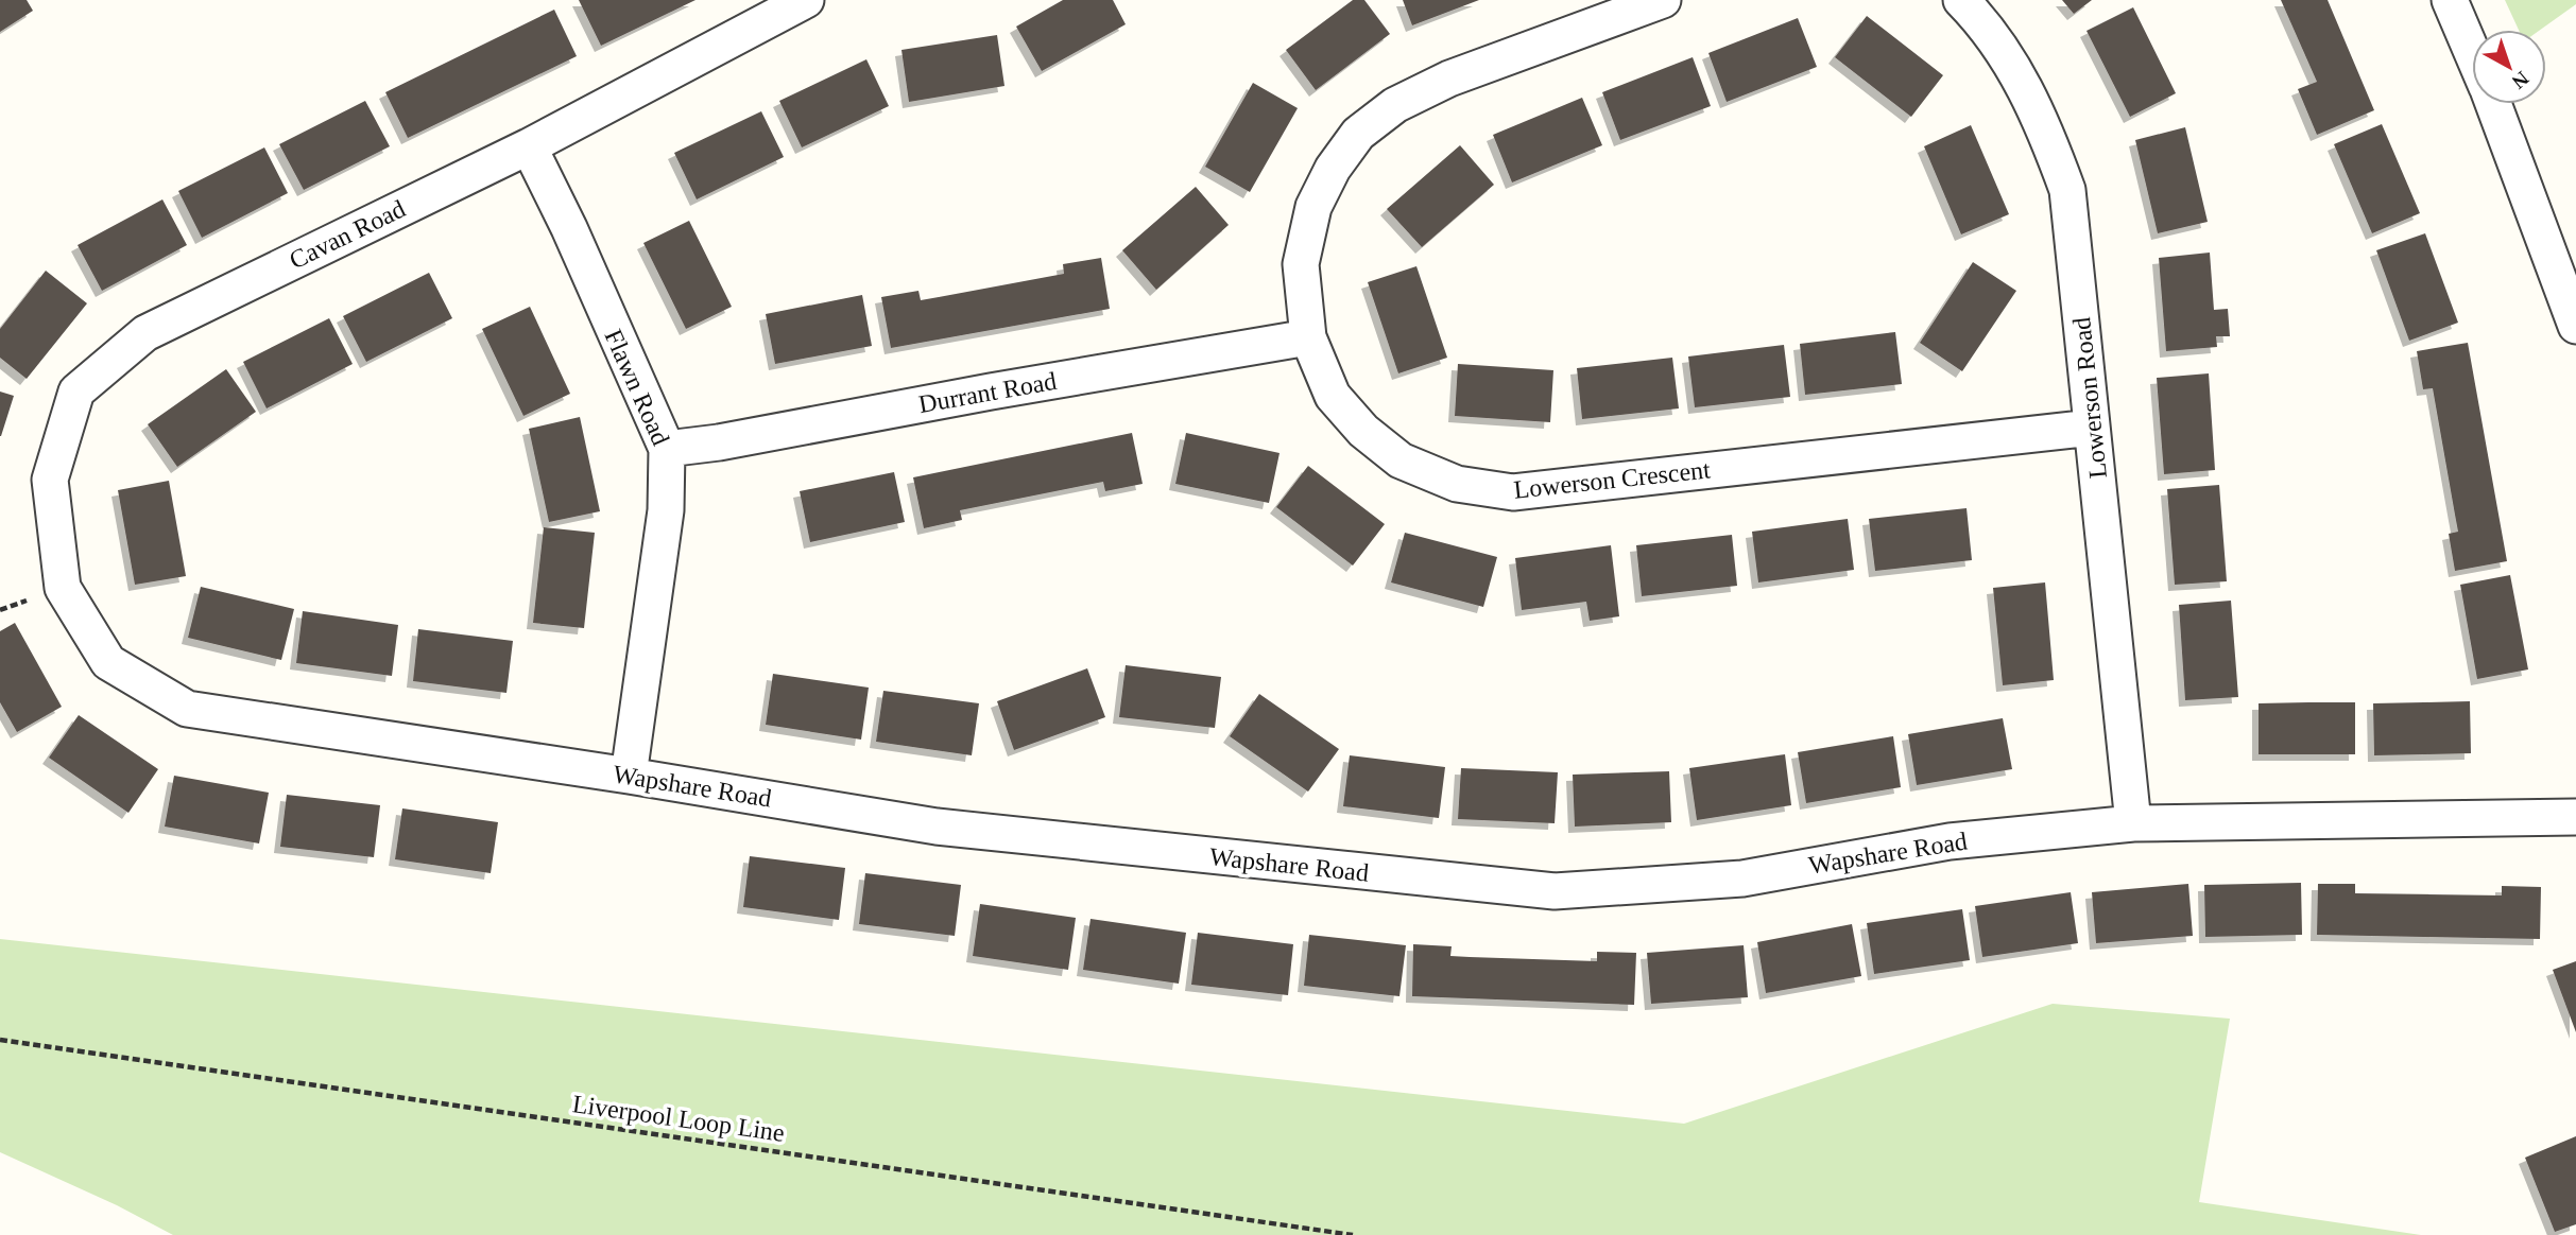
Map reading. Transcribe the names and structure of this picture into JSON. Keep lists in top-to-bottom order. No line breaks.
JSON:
{"streets":{"street":["Cavan Road","Flawn Road","Durrant Road","Lowerson Road","Lowerson Crescent","Wapshare Road"],"path":["Liverpool Loop Line"]},"crossings":[["Cavan Road","Flawn Road"],["Cavan Road","Wapshare Road"],["Flawn Road","Durrant Road"],["Flawn Road","Wapshare Road"],["Durrant Road","Lowerson Crescent"],["Lowerson Road","Lowerson Crescent"],["Lowerson Road","Wapshare Road"]],"north":"bottom right"}
